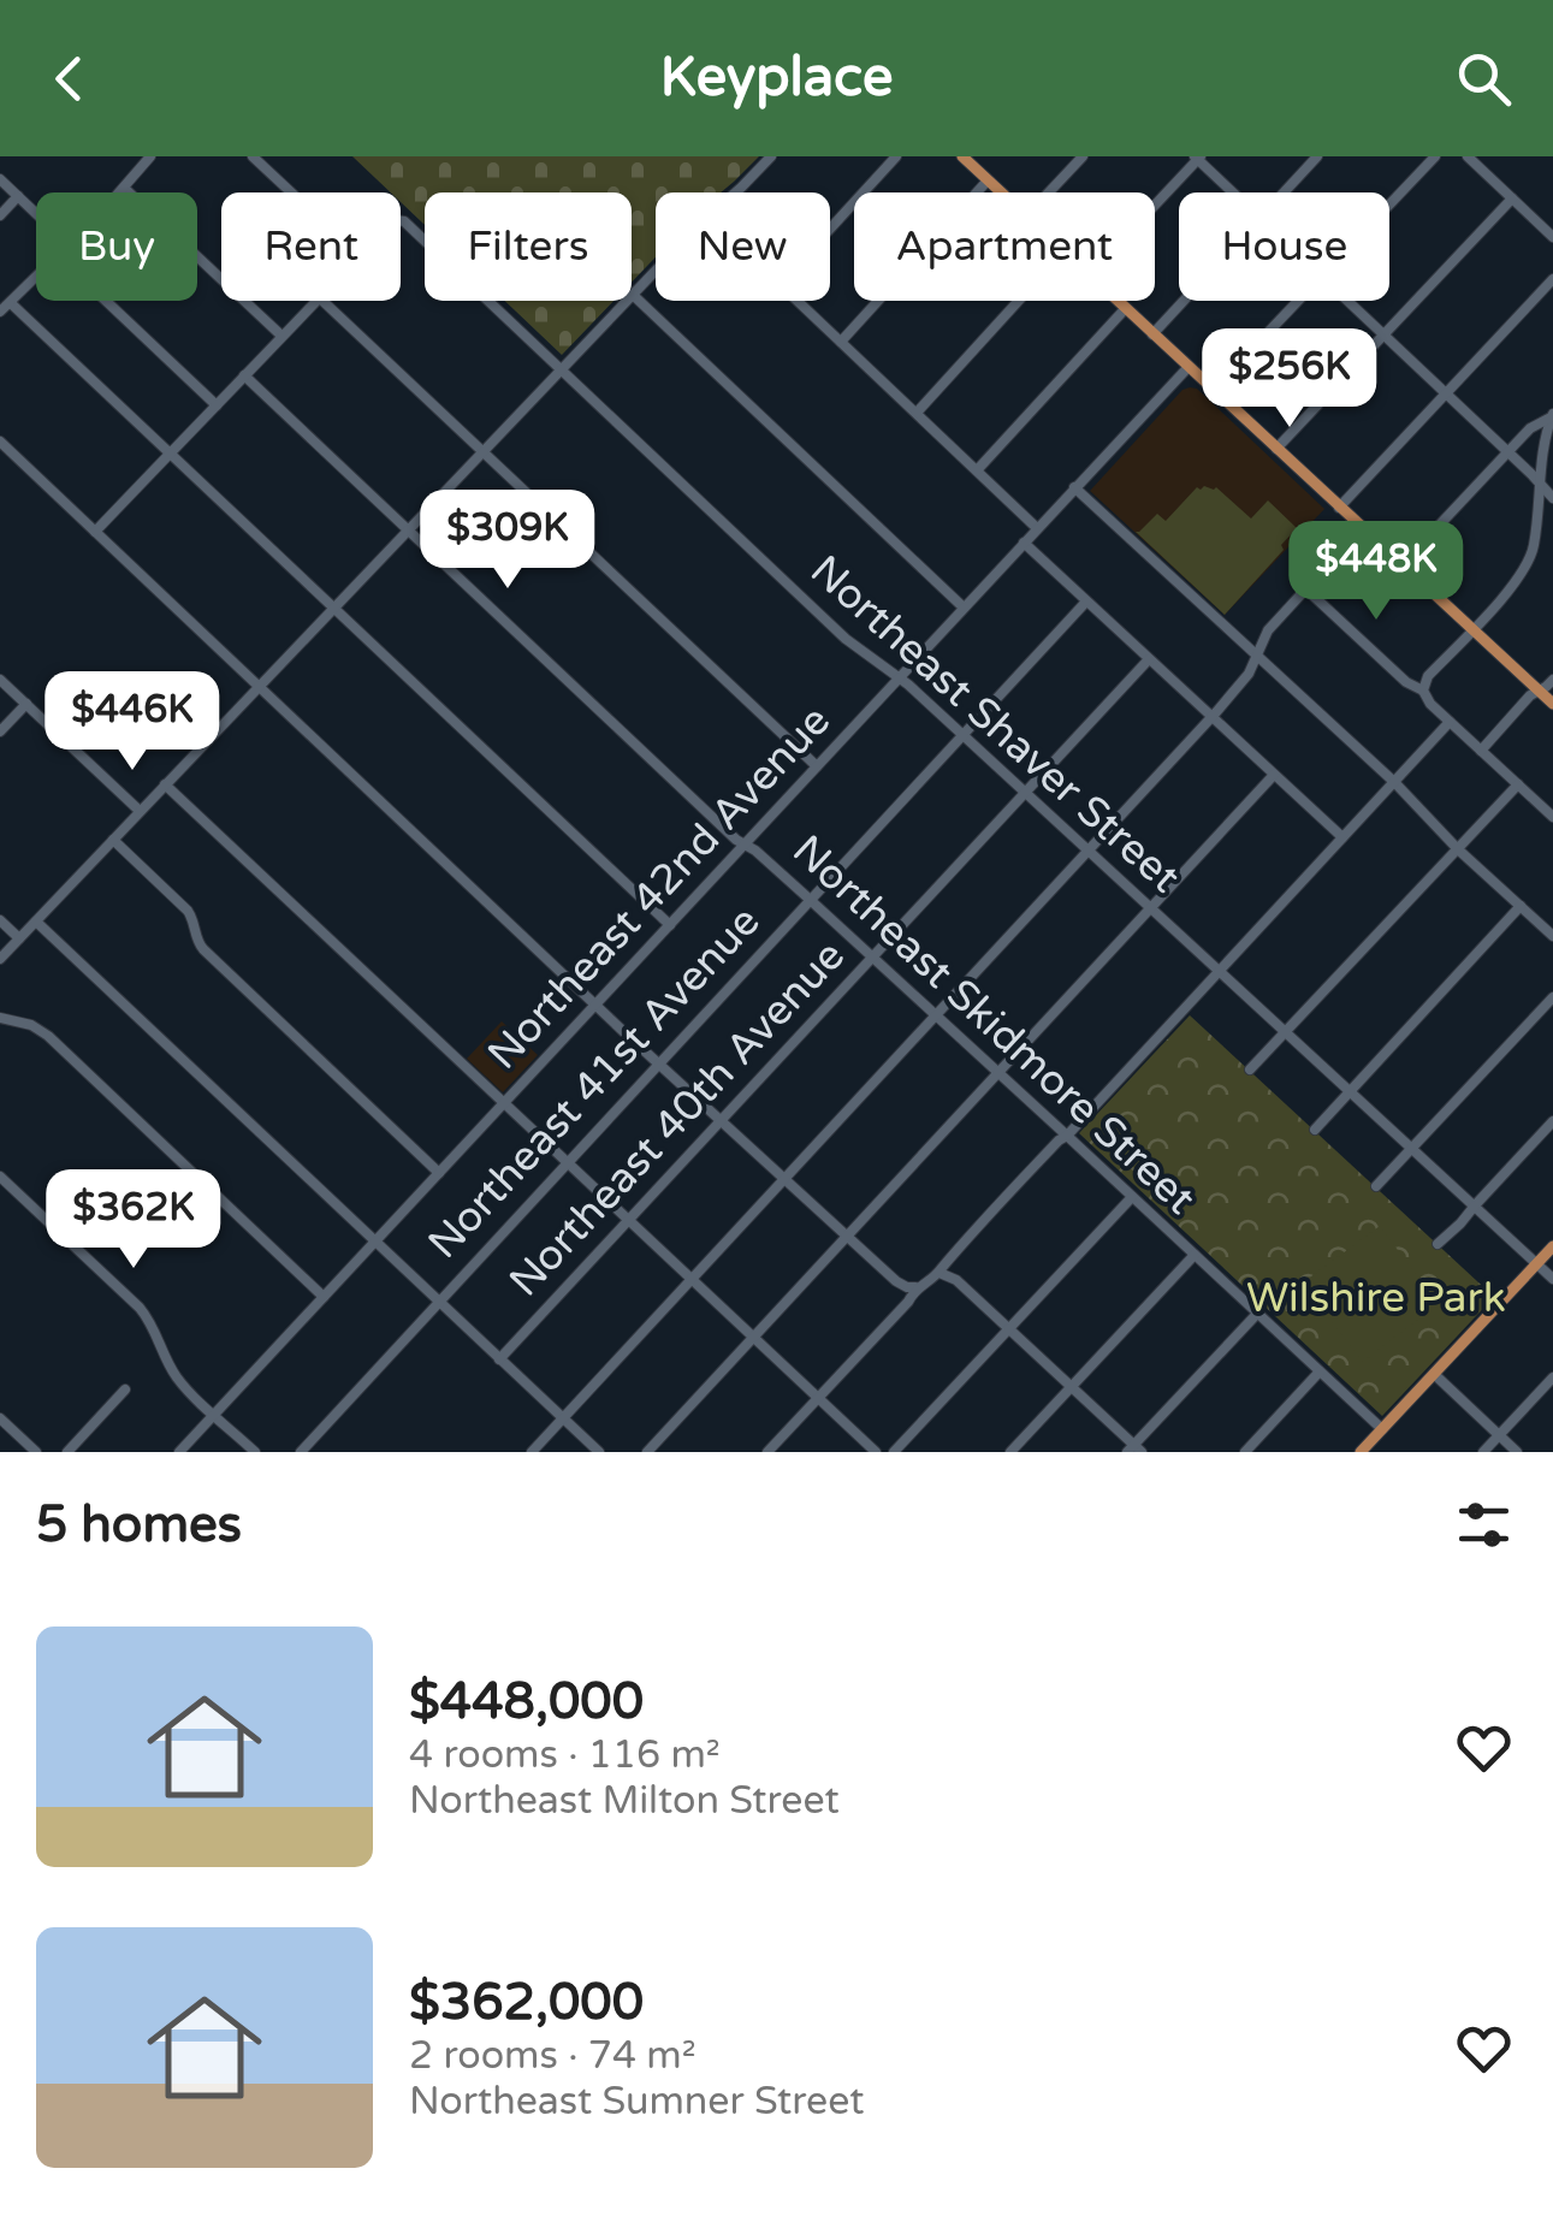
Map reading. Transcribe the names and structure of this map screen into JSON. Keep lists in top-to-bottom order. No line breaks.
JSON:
{"streets":{"street":["Northeast Shaver Street","Northeast 42nd Avenue","Northeast Skidmore Street","Northeast 41st Avenue","Northeast 40th Avenue"]},"crossings":[["Northeast Shaver Street","Northeast 42nd Avenue"],["Northeast Shaver Street","Northeast 41st Avenue"],["Northeast Shaver Street","Northeast 40th Avenue"],["Northeast 42nd Avenue","Northeast Skidmore Street"],["Northeast Skidmore Street","Northeast 41st Avenue"],["Northeast Skidmore Street","Northeast 40th Avenue"]],"parks":["Wilshire Park"],"page":{"header":"Keyplace","chip":["Buy","Rent","Filters","New","Apartment","House"],"price":["$256K","$309K","$448K","$446K","$362K"],"heading":"5 homes","list":[{"name":"$448,000","note":"4 rooms · 116 m² · Northeast Milton Street"},{"name":"$362,000","note":"2 rooms · 74 m² · Northeast Sumner Street"}]}}
